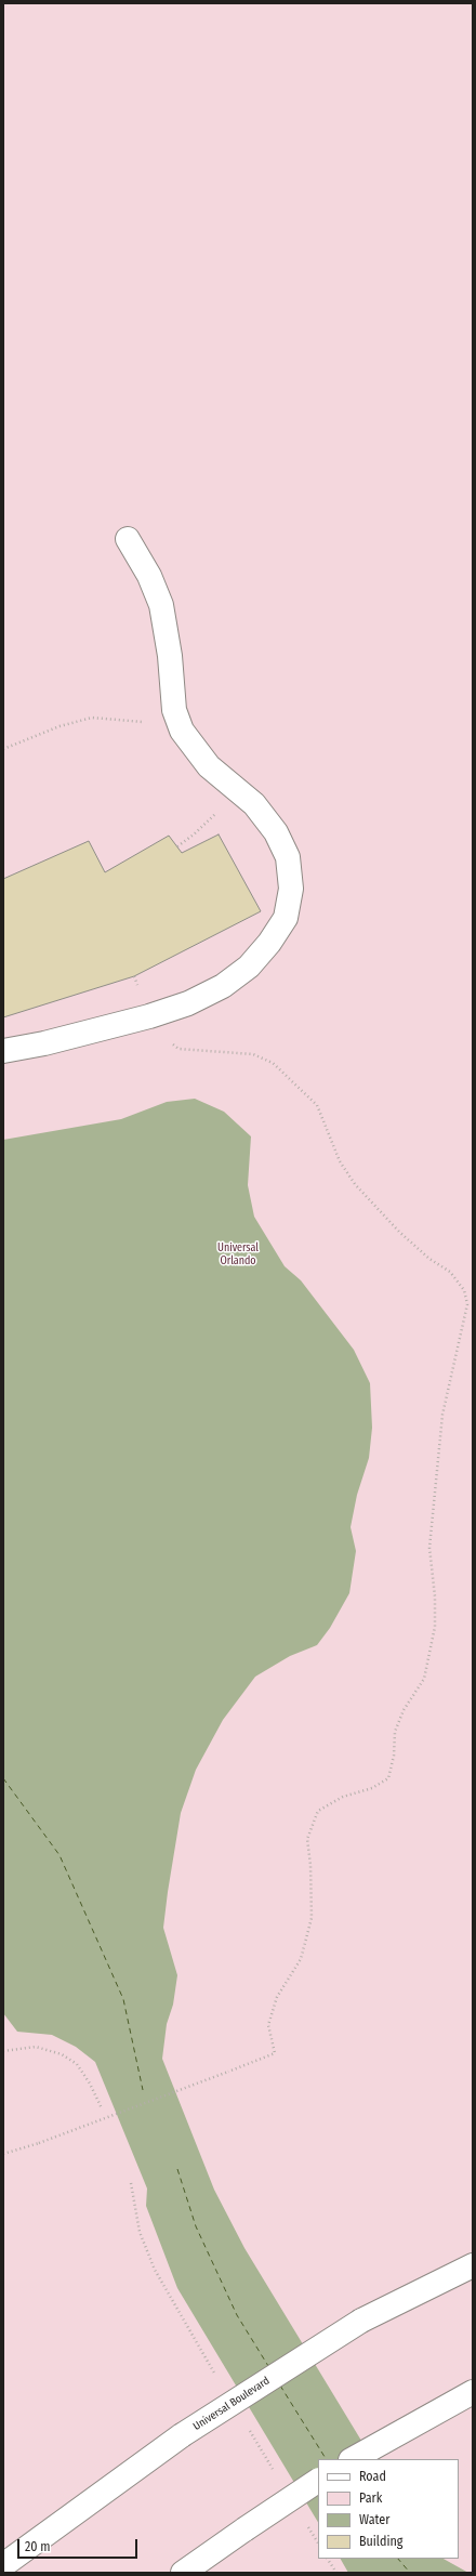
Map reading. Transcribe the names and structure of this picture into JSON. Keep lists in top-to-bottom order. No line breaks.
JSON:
{"streets":{"street":["Universal Boulevard"]},"parks":["Universal Orlando"],"legend":["Road","Park","Water","Building"],"scale_bar":"20 m"}
